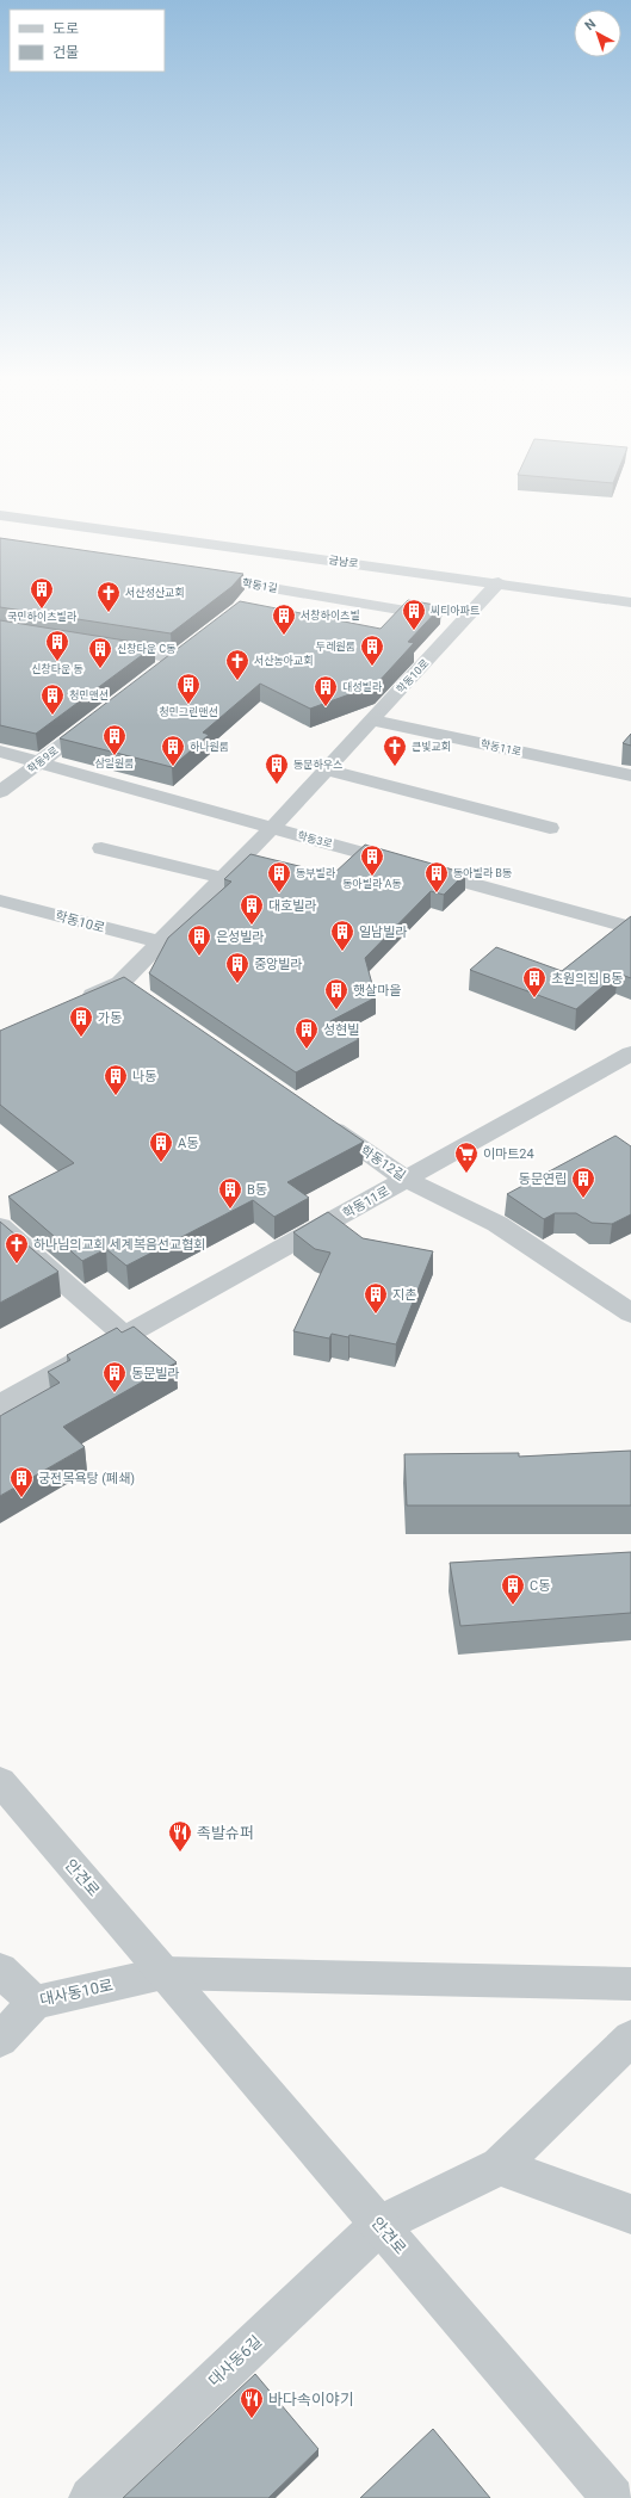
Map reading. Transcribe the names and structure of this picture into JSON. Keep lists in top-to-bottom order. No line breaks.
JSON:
{"streets":{"street":["금남로","학동1길","학동10로","학동11로","학동9로","학동3로","학동12길","안견로","대사동10로","대사동6길"]},"crossings":[["금남로","학동10로"],["학동1길","학동10로"],["학동10로","학동11로"],["학동10로","학동3로"],["학동11로","학동12길"],["학동9로","학동3로"],["안견로","대사동10로"],["안견로","대사동6길"]],"places":{"building":["국민하이츠빌라","씨티아파트","서창하이츠빌","신창타운 동","두레원룸","신창타운 C동","청민그린맨션","대성빌라","청민맨션","삼일원룸","하나원룸","동문하우스","동아빌라 A동","동부빌라","동아빌라 B동","대호빌라","일남빌라","은성빌라","중앙빌라","초원의집 B동","햇살마을","가동","성현빌","나동","A동","동문연립","B동","지촌","동문빌라","궁전목욕탕 (폐쇄)","C동"],"church":["서산성산교회","서산농아교회","큰빛교회","하나님의교회 세계복음선교협회"],"supermarket":["이마트24"],"restaurant":["족발슈퍼","바다속이야기"]},"legend":["도로","건물"],"north":"top left"}
